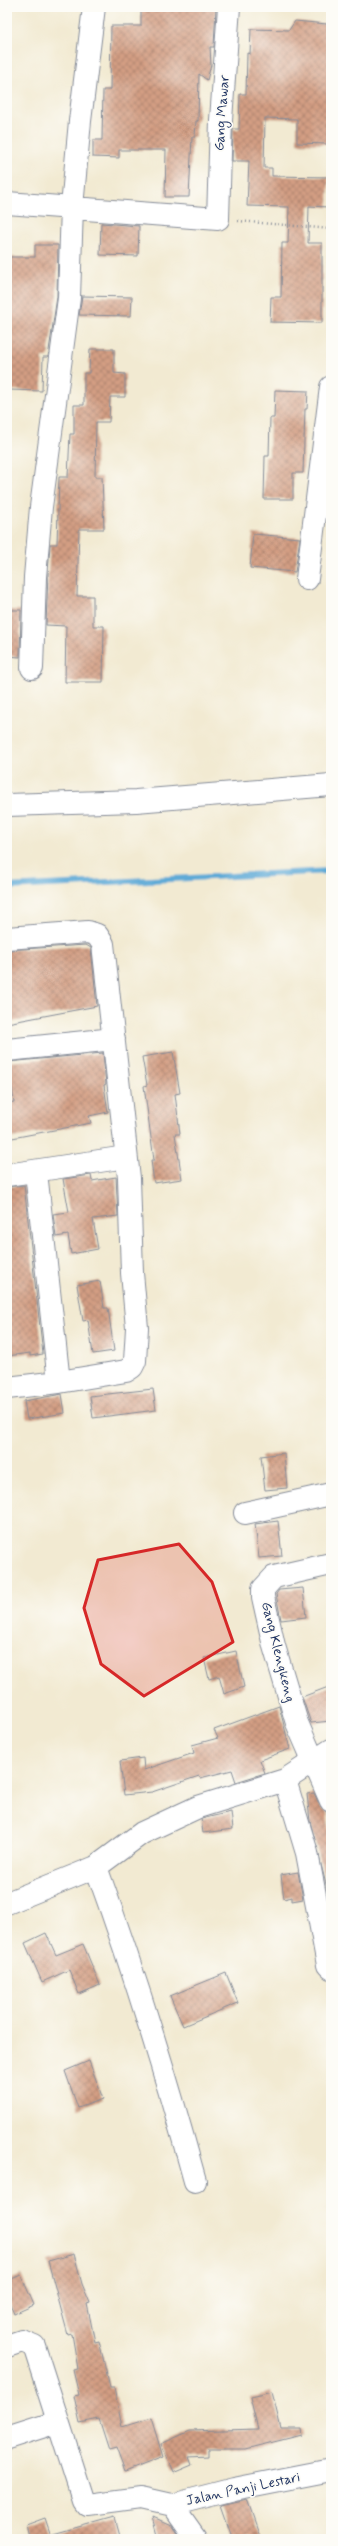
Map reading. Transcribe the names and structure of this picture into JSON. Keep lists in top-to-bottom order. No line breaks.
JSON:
{"streets":{"street":["Gang Mawar","Gang Klengkeng","Jalan Panji Lestari"]}}
